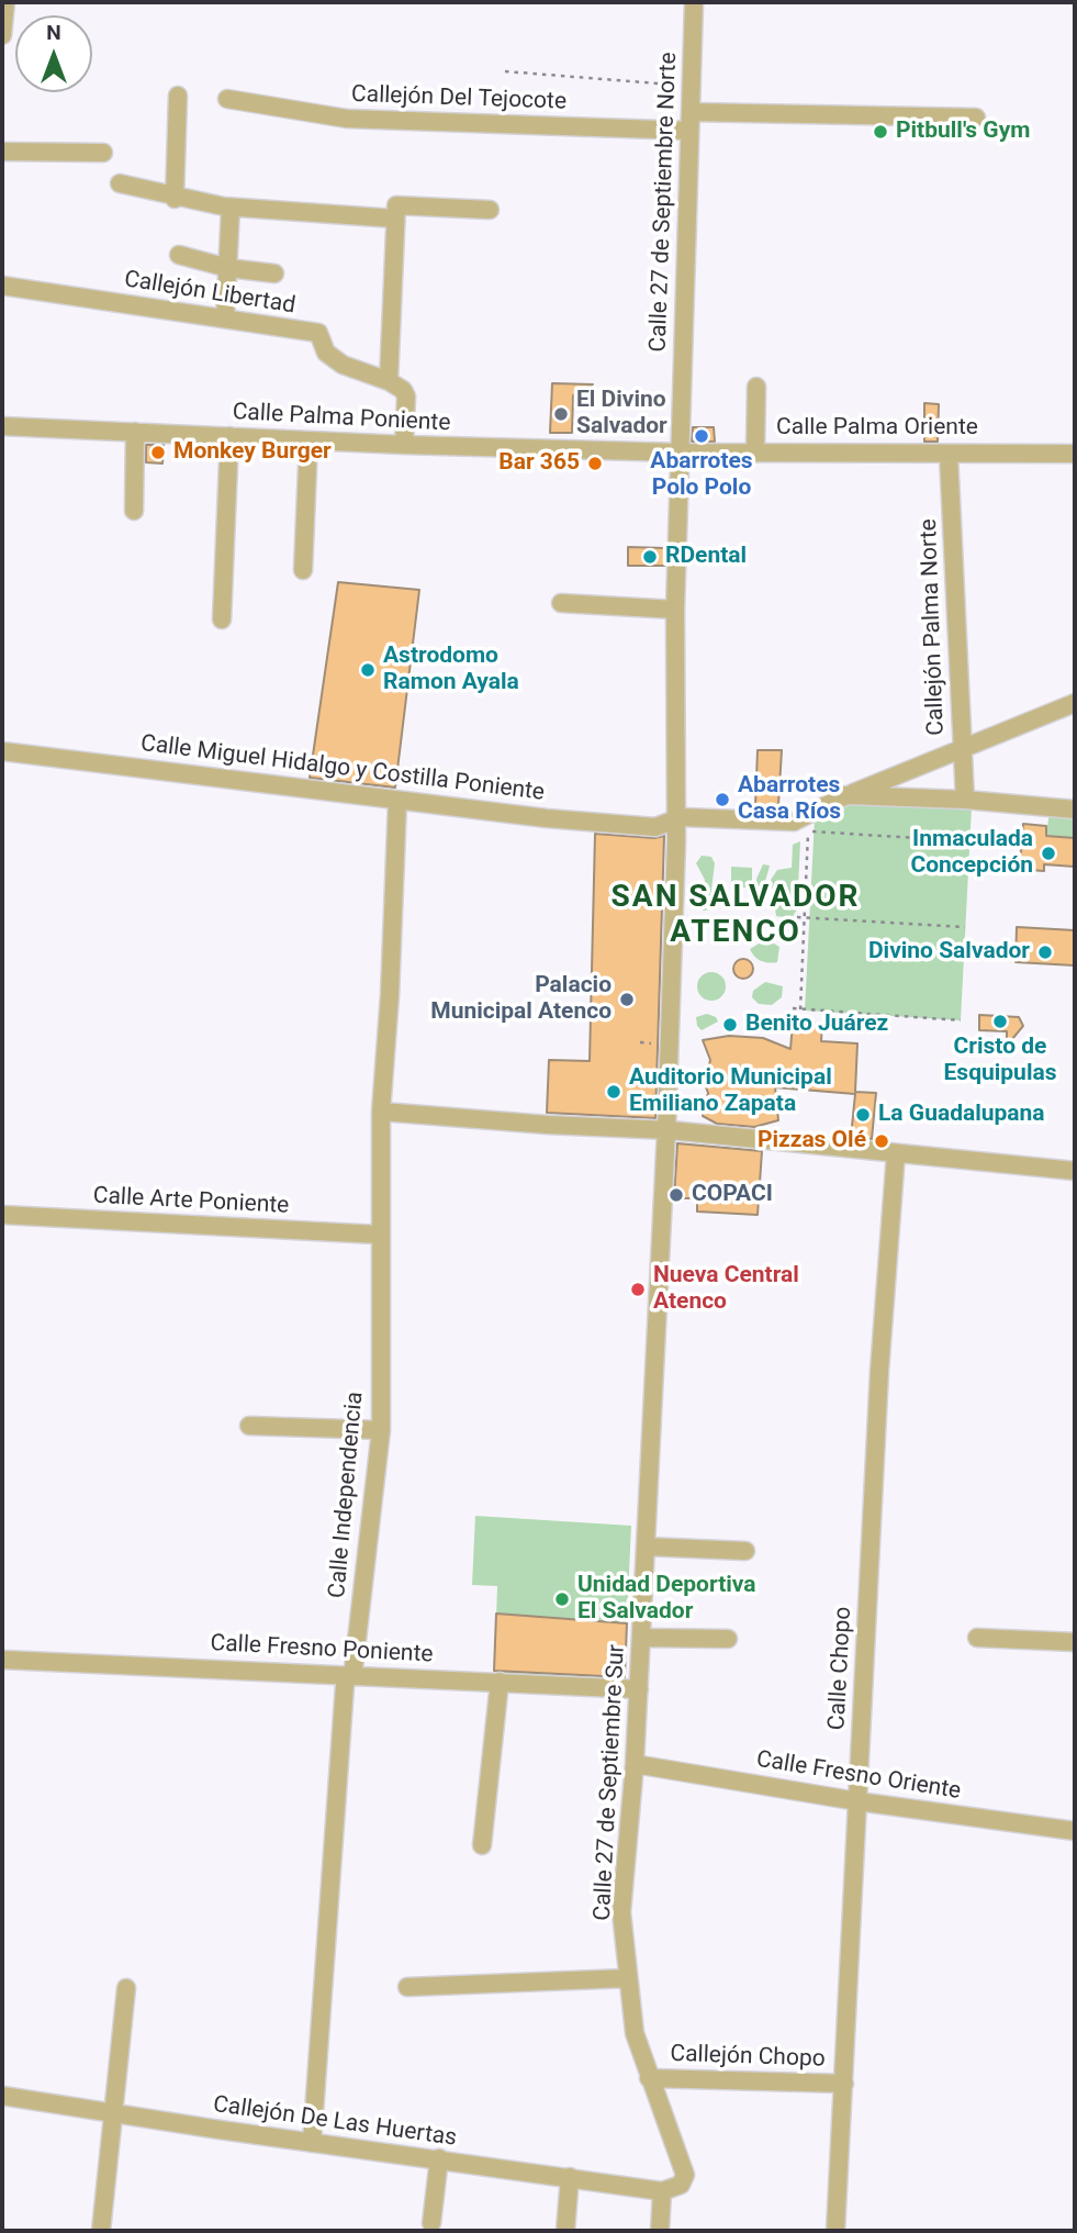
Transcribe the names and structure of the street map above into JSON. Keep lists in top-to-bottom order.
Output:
{
  "streets": {
    "street": [
      "Callejón Del Tejocote",
      "Calle 27 de Septiembre Norte",
      "Callejón Libertad",
      "Calle Palma Poniente",
      "Calle Palma Oriente",
      "Callejón Palma Norte",
      "Calle Miguel Hidalgo y Costilla Poniente",
      "Calle Arte Poniente",
      "Calle Independencia",
      "Calle Fresno Poniente",
      "Calle Chopo",
      "Calle Fresno Oriente",
      "Calle 27 de Septiembre Sur",
      "Callejón Chopo",
      "Callejón De Las Huertas"
    ]
  },
  "crossings": [
    ["Callejón Del Tejocote", "Calle 27 de Septiembre Norte"],
    ["Calle 27 de Septiembre Norte", "Calle Palma Poniente"],
    ["Calle 27 de Septiembre Norte", "Calle Palma Oriente"],
    ["Calle 27 de Septiembre Norte", "Calle Miguel Hidalgo y Costilla Poniente"],
    ["Calle 27 de Septiembre Norte", "Calle 27 de Septiembre Sur"],
    ["Calle Palma Poniente", "Calle Palma Oriente"],
    ["Calle Palma Oriente", "Callejón Palma Norte"],
    ["Callejón Palma Norte", "Calle Miguel Hidalgo y Costilla Poniente"],
    ["Calle Miguel Hidalgo y Costilla Poniente", "Calle Independencia"],
    ["Calle Arte Poniente", "Calle Independencia"],
    ["Calle Independencia", "Calle Fresno Poniente"],
    ["Calle Independencia", "Callejón De Las Huertas"],
    ["Calle Fresno Poniente", "Calle 27 de Septiembre Sur"],
    ["Calle Chopo", "Calle Fresno Oriente"],
    ["Calle Chopo", "Callejón Chopo"],
    ["Calle Fresno Oriente", "Calle 27 de Septiembre Sur"],
    ["Calle 27 de Septiembre Sur", "Callejón Chopo"],
    ["Calle 27 de Septiembre Sur", "Callejón De Las Huertas"]
  ],
  "districts": ["SAN SALVADOR ATENCO"],
  "places": [
    "Pitbull's Gym",
    "El Divino Salvador",
    "Abarrotes Polo Polo",
    "Monkey Burger",
    "Bar 365",
    "RDental",
    "Astrodomo Ramon Ayala",
    "Abarrotes Casa Ríos",
    "Inmaculada Concepción",
    "Divino Salvador",
    "Palacio Municipal Atenco",
    "Cristo de Esquipulas",
    "Benito Juárez",
    "Auditorio Municipal Emiliano Zapata",
    "La Guadalupana",
    "Pizzas Olé",
    "COPACI",
    "Nueva Central Atenco",
    "Unidad Deportiva El Salvador"
  ],
  "north": "top"
}
